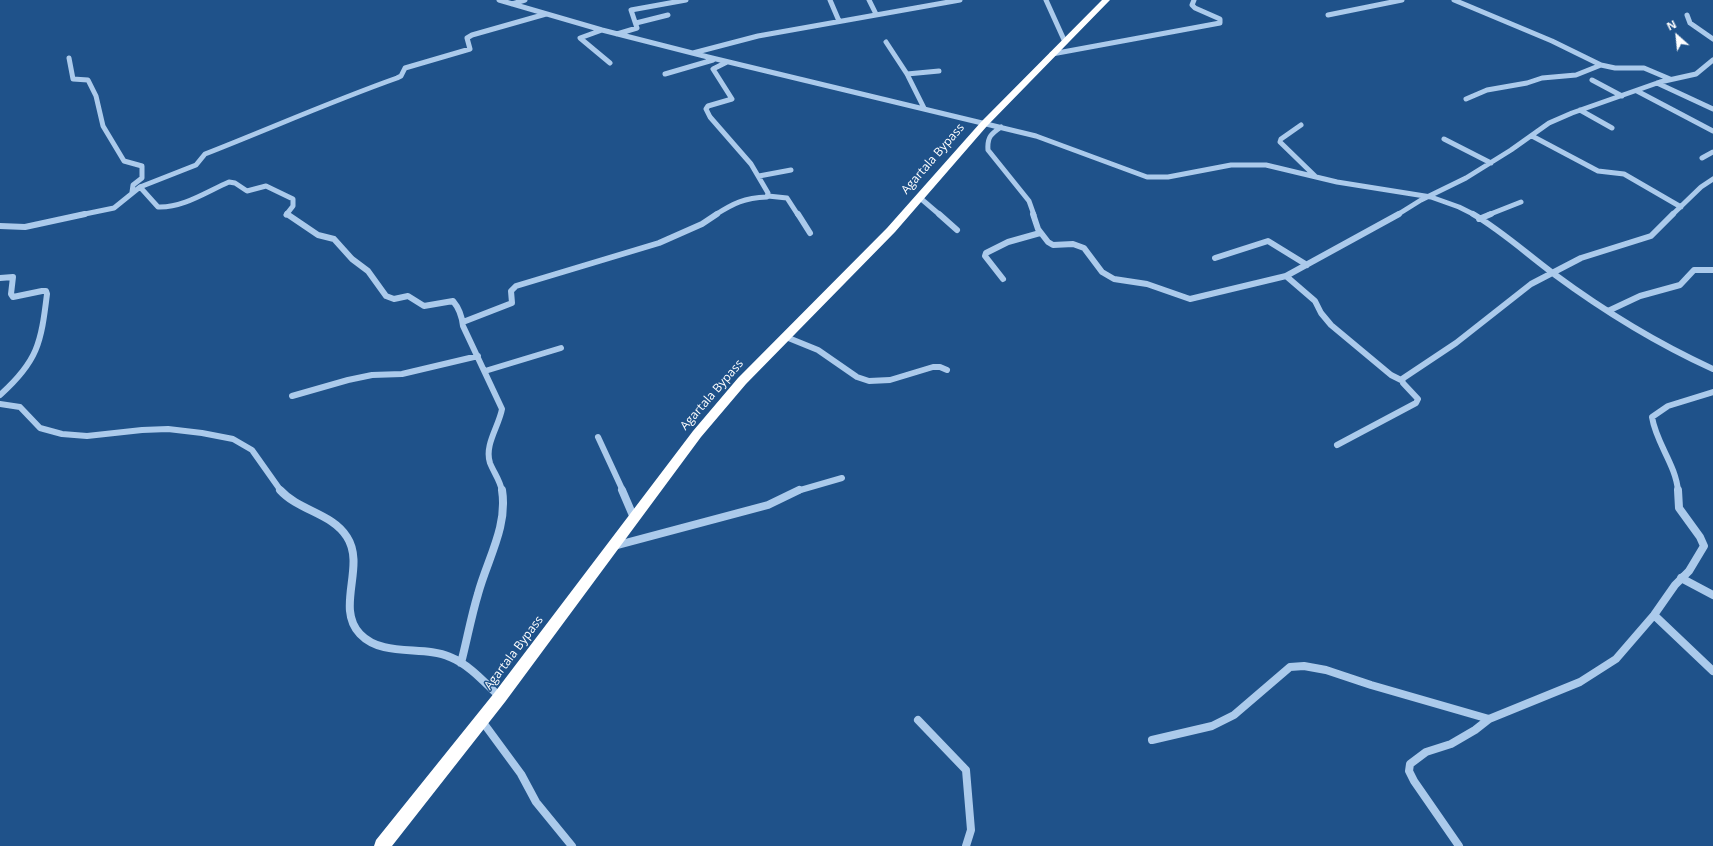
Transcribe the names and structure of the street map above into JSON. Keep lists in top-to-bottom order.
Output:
{
  "streets": {
    "highway": ["Agartala Bypass"]
  },
  "north": "top left"
}
